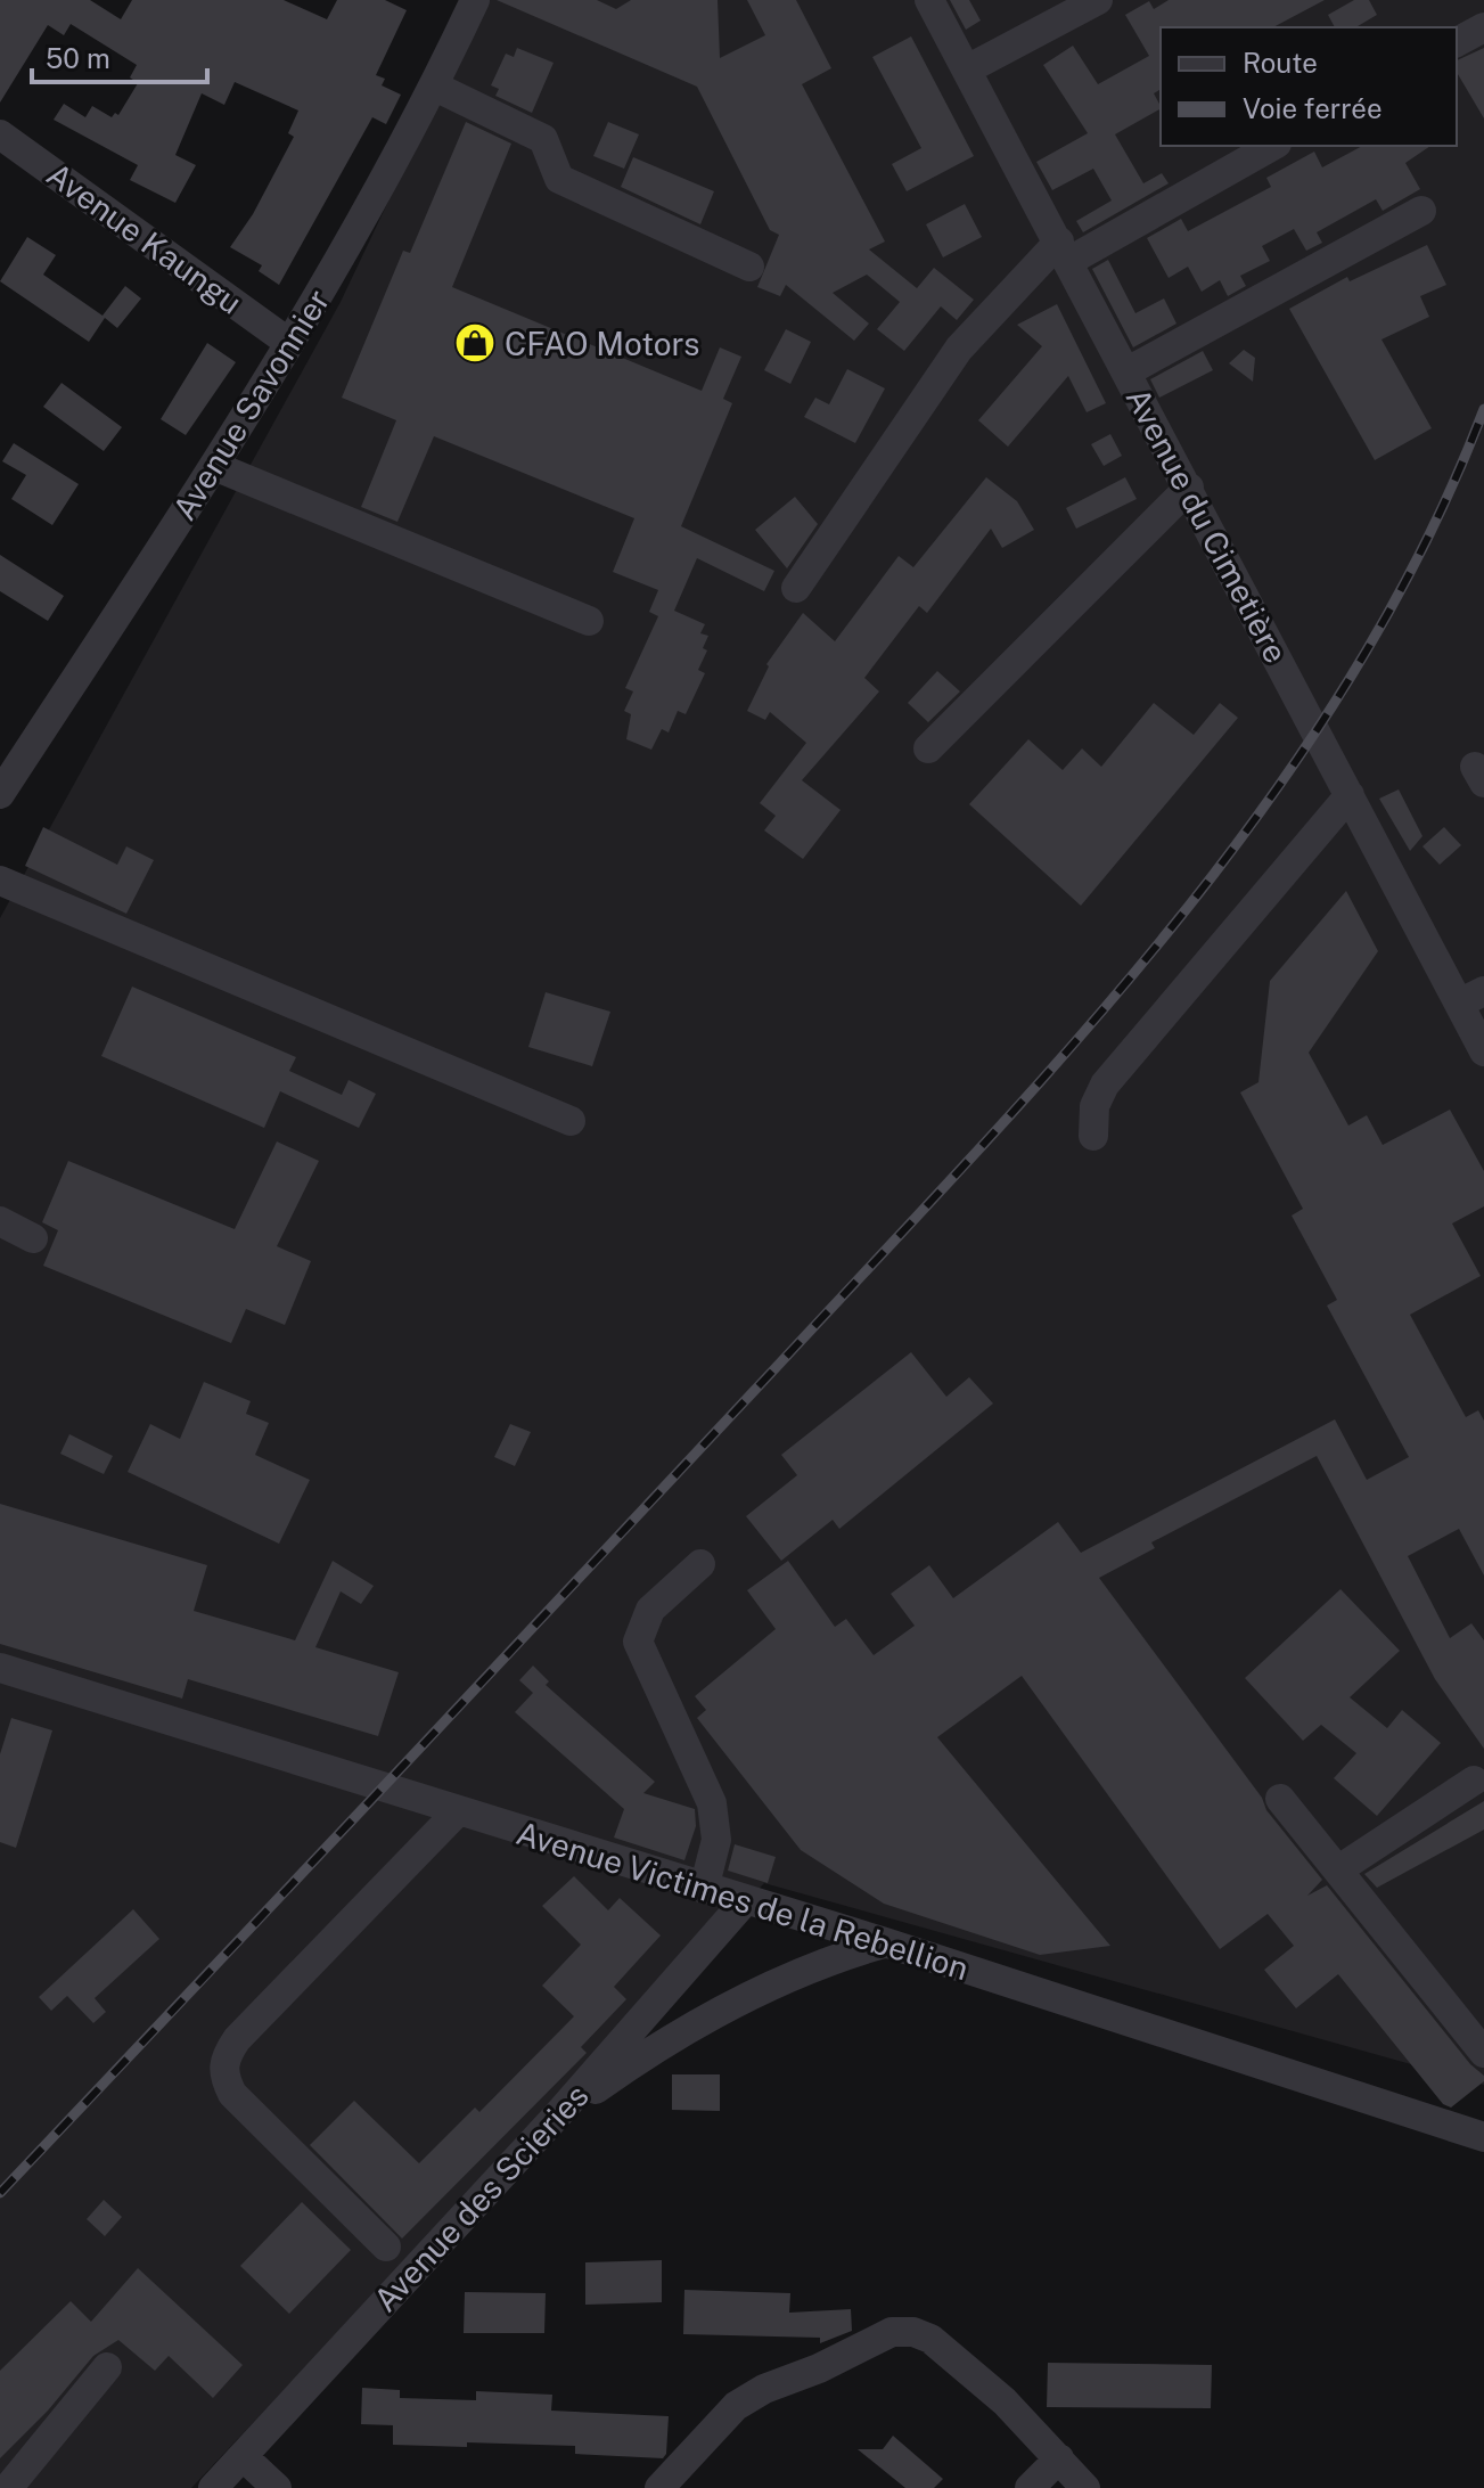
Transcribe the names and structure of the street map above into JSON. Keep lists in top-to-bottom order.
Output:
{
  "streets": {
    "street": [
      "Avenue Kaungu",
      "Avenue Savonnier",
      "Avenue du Cimetière",
      "Avenue Victimes de la Rebellion",
      "Avenue des Scieries"
    ]
  },
  "crossings": [
    ["Avenue Kaungu", "Avenue Savonnier"],
    ["Avenue Victimes de la Rebellion", "Avenue des Scieries"]
  ],
  "places": {
    "shop": ["CFAO Motors"]
  },
  "legend": ["Route", "Voie ferrée"],
  "scale_bar": "50 m"
}
